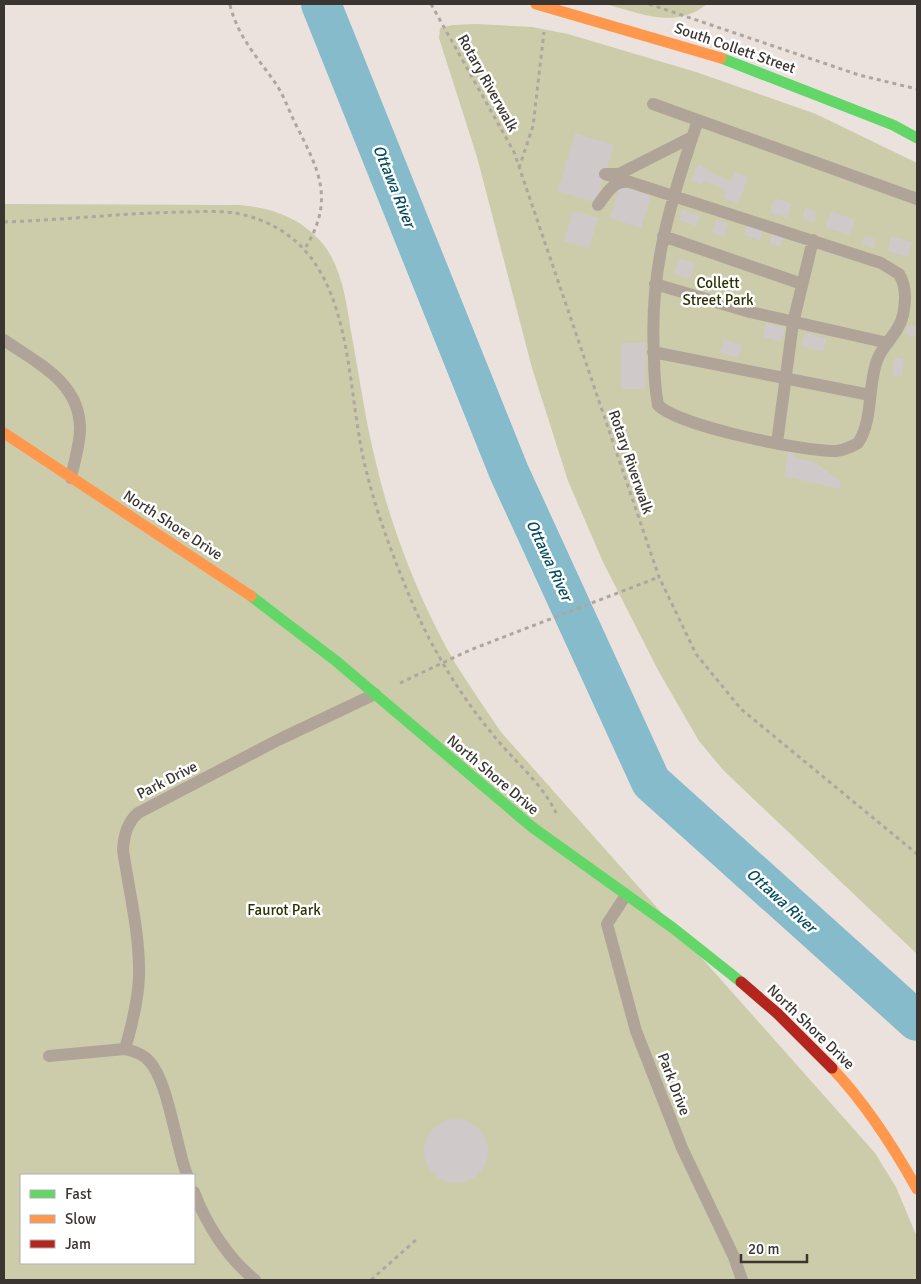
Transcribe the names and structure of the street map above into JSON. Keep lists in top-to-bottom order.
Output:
{
  "streets": {
    "street": ["South Collett Street", "North Shore Drive"],
    "lane": ["Park Drive"],
    "path": ["Rotary Riverwalk"]
  },
  "crossings": [
    ["North Shore Drive", "Park Drive"]
  ],
  "water": ["Ottawa River"],
  "parks": ["Collett Street Park", "Faurot Park"],
  "legend": ["Fast", "Slow", "Jam"],
  "scale_bar": "20 m"
}
